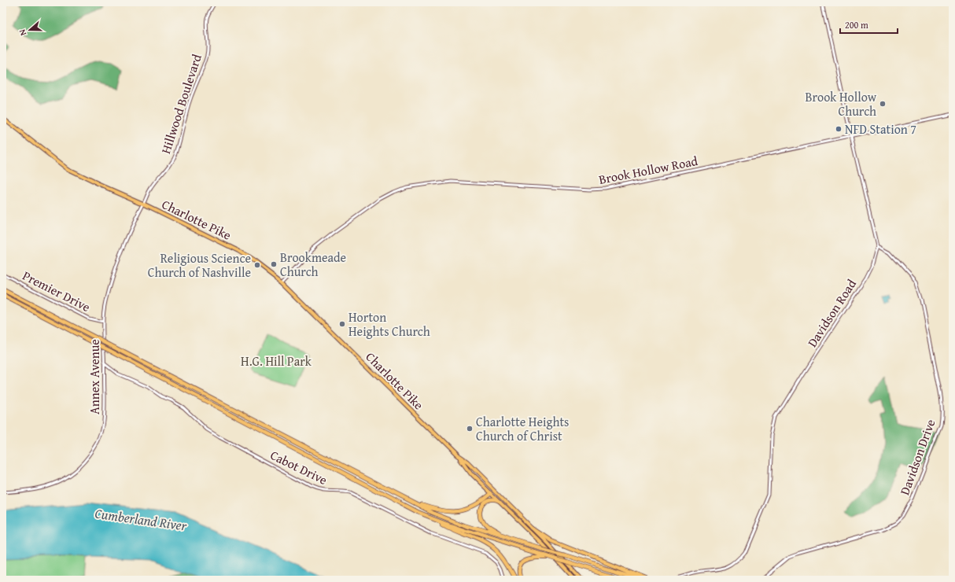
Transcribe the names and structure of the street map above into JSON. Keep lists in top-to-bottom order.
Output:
{
  "streets": {
    "main road": ["Charlotte Pike"],
    "street": [
      "Hillwood Boulevard",
      "Brook Hollow Road",
      "Premier Drive",
      "Davidson Road",
      "Annex Avenue",
      "Davidson Drive",
      "Cabot Drive"
    ]
  },
  "crossings": [
    ["Hillwood Boulevard", "Charlotte Pike"],
    ["Hillwood Boulevard", "Annex Avenue"],
    ["Brook Hollow Road", "Charlotte Pike"],
    ["Brook Hollow Road", "Davidson Road"],
    ["Charlotte Pike", "Annex Avenue"],
    ["Premier Drive", "Annex Avenue"],
    ["Davidson Road", "Davidson Drive"],
    ["Annex Avenue", "Cabot Drive"]
  ],
  "water": ["Cumberland River"],
  "parks": ["H.G. Hill Park"],
  "places": [
    "Brook Hollow Church",
    "NFD Station 7",
    "Brookmeade Church",
    "Religious Science Church of Nashville",
    "Horton Heights Church",
    "Charlotte Heights Church of Christ"
  ],
  "scale_bar": "200 m",
  "north": "left"
}
